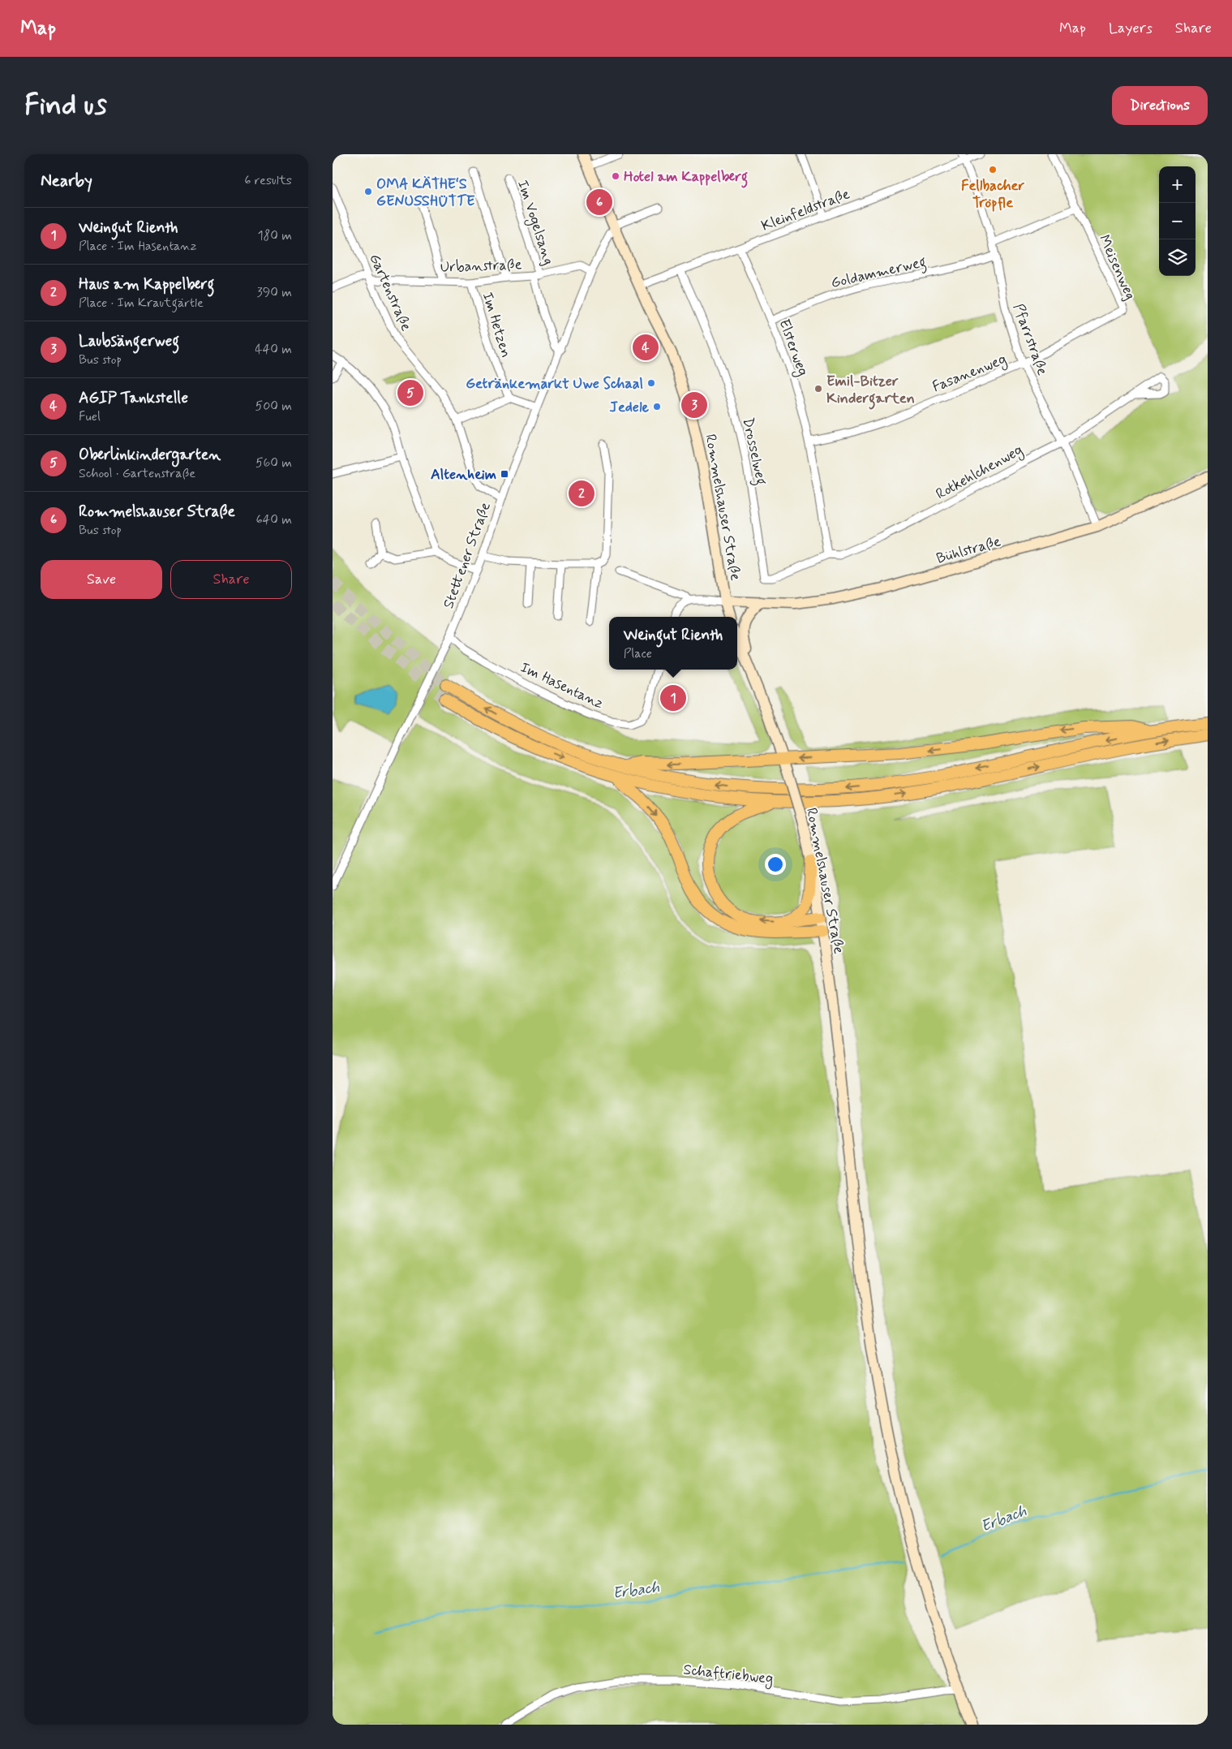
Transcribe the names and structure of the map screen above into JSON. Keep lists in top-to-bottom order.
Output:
{
  "streets": {
    "main road": ["Rommelshauser Straße", "Bühlstraße"],
    "street": [
      "Kleinfeldstraße",
      "Im Vogelsang",
      "Urbanstraße",
      "Meisenweg",
      "Goldammerweg",
      "Gartenstraße",
      "Im Hetzen",
      "Pfarrstraße",
      "Elsterweg",
      "Fasanenweg",
      "Drosselweg",
      "Rotkehlchenweg",
      "Stettener Straße",
      "Im Hasentanz",
      "Schaftriebweg"
    ]
  },
  "crossings": [
    ["Kleinfeldstraße", "Pfarrstraße"],
    ["Kleinfeldstraße", "Elsterweg"],
    ["Kleinfeldstraße", "Drosselweg"],
    ["Kleinfeldstraße", "Rommelshauser Straße"],
    ["Im Vogelsang", "Urbanstraße"],
    ["Im Vogelsang", "Stettener Straße"],
    ["Urbanstraße", "Gartenstraße"],
    ["Urbanstraße", "Im Hetzen"],
    ["Urbanstraße", "Stettener Straße"],
    ["Meisenweg", "Pfarrstraße"],
    ["Meisenweg", "Fasanenweg"],
    ["Goldammerweg", "Pfarrstraße"],
    ["Goldammerweg", "Elsterweg"],
    ["Gartenstraße", "Stettener Straße"],
    ["Pfarrstraße", "Fasanenweg"],
    ["Pfarrstraße", "Rotkehlchenweg"],
    ["Pfarrstraße", "Bühlstraße"],
    ["Elsterweg", "Fasanenweg"],
    ["Elsterweg", "Drosselweg"],
    ["Elsterweg", "Rotkehlchenweg"],
    ["Drosselweg", "Rotkehlchenweg"],
    ["Rommelshauser Straße", "Bühlstraße"],
    ["Rommelshauser Straße", "Stettener Straße"],
    ["Rommelshauser Straße", "Schaftriebweg"],
    ["Stettener Straße", "Im Hasentanz"]
  ],
  "water": ["Erbach"],
  "places": {
    "other": [
      "Fellbacher Tröpfle",
      "Hotel am Kappelberg",
      "OMA KÄTHE‘S GENUSSHÜTTE",
      "Getränkemarkt Uwe Schaal",
      "Emil-Bitzer Kindergarten",
      "Jedele"
    ],
    "transit": ["Altenheim"]
  },
  "page": {
    "header": "Map",
    "nav": ["Map", "Layers", "Share"],
    "buttons": [
      "Directions",
      ["Save", "Share"]
    ],
    "title": "Find us",
    "heading": ["Nearby", "6 results"],
    "map_buttons": ["+", "−"],
    "pins": [
      "6",
      "4",
      "5",
      "3",
      "2",
      "1"
    ],
    "list": [
      {
        "mark": "1",
        "name": "Weingut Rienth",
        "note": "Place · Im Hasentanz",
        "value": "180 m"
      },
      {
        "mark": "2",
        "name": "Haus am Kappelberg",
        "note": "Place · Im Krautgärtle",
        "value": "390 m"
      },
      {
        "mark": "3",
        "name": "Laubsängerweg",
        "note": "Bus stop",
        "value": "440 m"
      },
      {
        "mark": "4",
        "name": "AGIP Tankstelle",
        "note": "Fuel",
        "value": "500 m"
      },
      {
        "mark": "5",
        "name": "Oberlinkindergarten",
        "note": "School · Gartenstraße",
        "value": "560 m"
      },
      {
        "mark": "6",
        "name": "Rommelshauser Straße",
        "note": "Bus stop",
        "value": "640 m"
      }
    ],
    "popup": ["Weingut Rienth", "Place"]
  }
}
